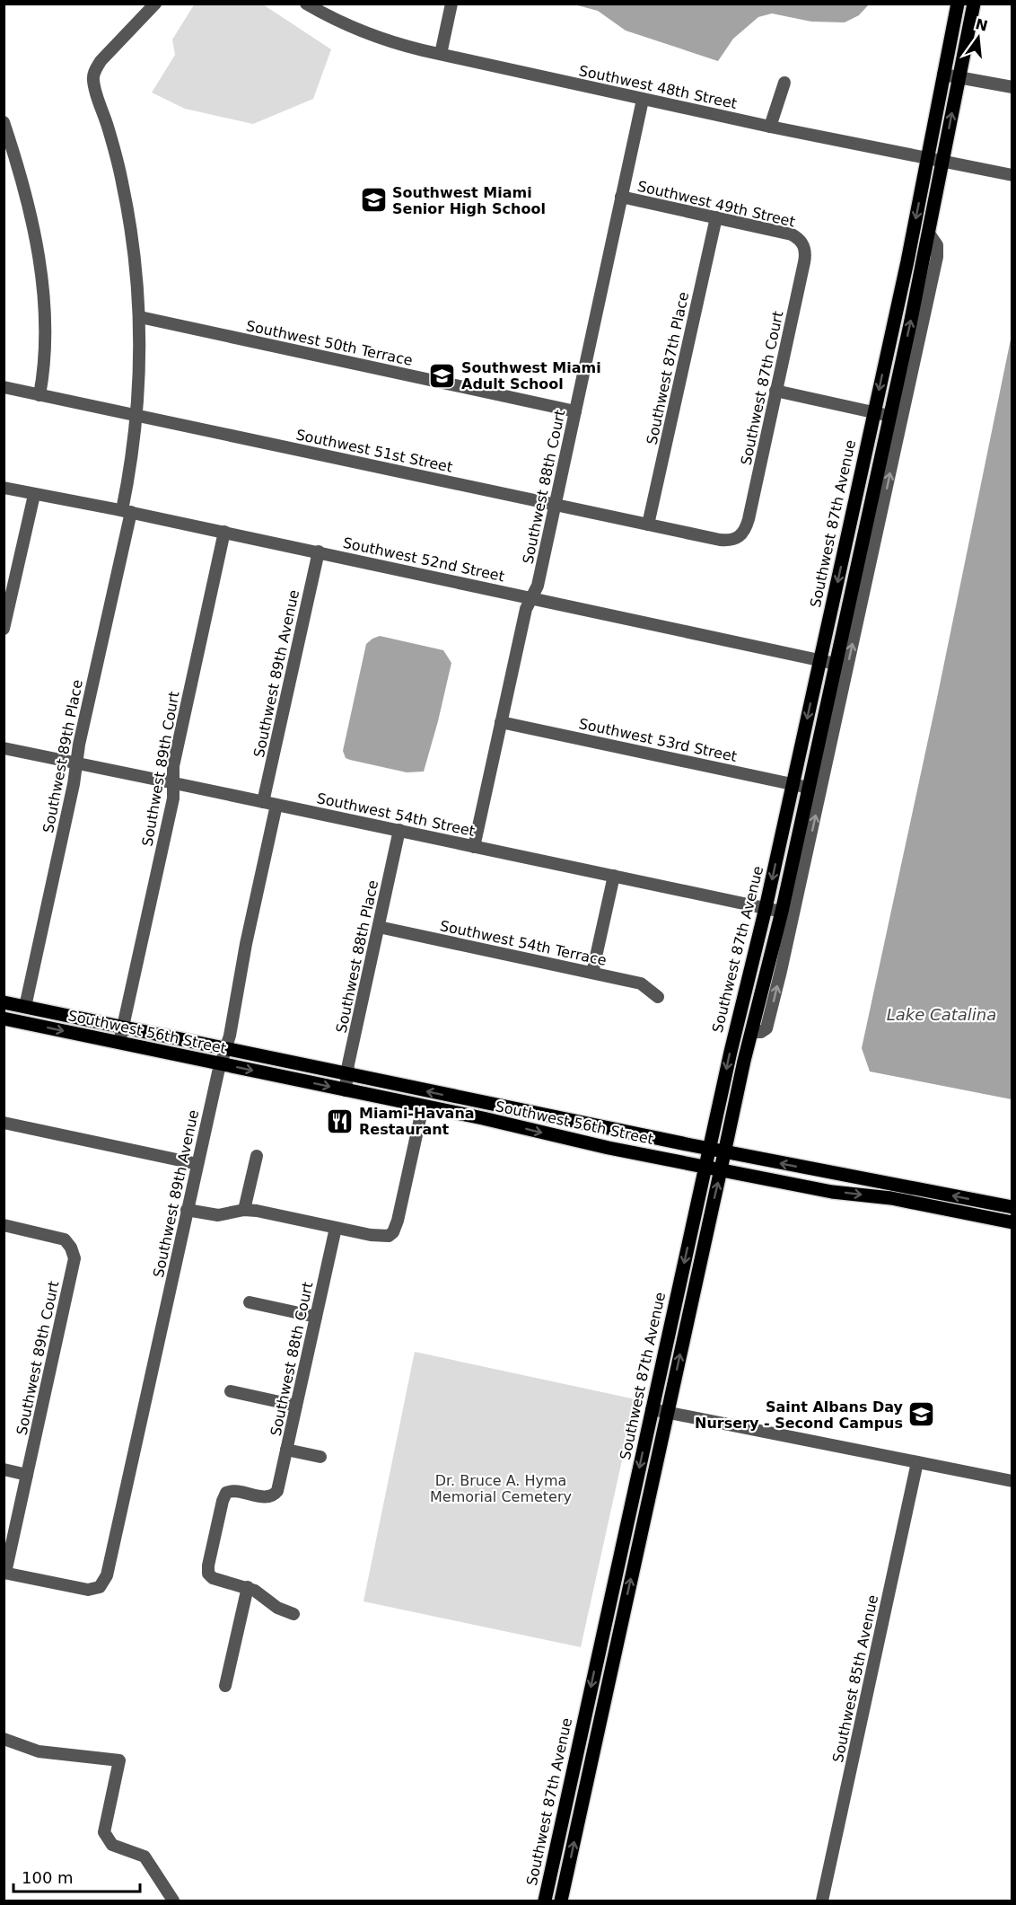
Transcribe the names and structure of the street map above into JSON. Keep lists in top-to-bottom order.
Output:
{
  "streets": {
    "main road": ["Southwest 87th Avenue", "Southwest 56th Street"],
    "street": [
      "Southwest 48th Street",
      "Southwest 49th Street",
      "Southwest 50th Terrace",
      "Southwest 87th Place",
      "Southwest 87th Court",
      "Southwest 51st Street",
      "Southwest 88th Court",
      "Southwest 52nd Street",
      "Southwest 89th Avenue",
      "Southwest 53rd Street",
      "Southwest 89th Place",
      "Southwest 89th Court",
      "Southwest 54th Street",
      "Southwest 54th Terrace",
      "Southwest 88th Place",
      "Southwest 85th Avenue"
    ]
  },
  "crossings": [
    ["Southwest 48th Street", "Southwest 88th Court"],
    ["Southwest 48th Street", "Southwest 87th Avenue"],
    ["Southwest 49th Street", "Southwest 87th Place"],
    ["Southwest 49th Street", "Southwest 87th Court"],
    ["Southwest 49th Street", "Southwest 88th Court"],
    ["Southwest 50th Terrace", "Southwest 88th Court"],
    ["Southwest 50th Terrace", "Southwest 89th Place"],
    ["Southwest 87th Place", "Southwest 51st Street"],
    ["Southwest 87th Court", "Southwest 51st Street"],
    ["Southwest 51st Street", "Southwest 88th Court"],
    ["Southwest 51st Street", "Southwest 89th Place"],
    ["Southwest 88th Court", "Southwest 52nd Street"],
    ["Southwest 88th Court", "Southwest 53rd Street"],
    ["Southwest 88th Court", "Southwest 54th Street"],
    ["Southwest 87th Avenue", "Southwest 52nd Street"],
    ["Southwest 87th Avenue", "Southwest 53rd Street"],
    ["Southwest 87th Avenue", "Southwest 54th Street"],
    ["Southwest 87th Avenue", "Southwest 56th Street"],
    ["Southwest 52nd Street", "Southwest 89th Avenue"],
    ["Southwest 52nd Street", "Southwest 89th Place"],
    ["Southwest 52nd Street", "Southwest 89th Court"],
    ["Southwest 89th Avenue", "Southwest 89th Court"],
    ["Southwest 89th Avenue", "Southwest 54th Street"],
    ["Southwest 89th Avenue", "Southwest 56th Street"],
    ["Southwest 89th Place", "Southwest 54th Street"],
    ["Southwest 89th Place", "Southwest 56th Street"],
    ["Southwest 89th Court", "Southwest 54th Street"],
    ["Southwest 89th Court", "Southwest 56th Street"],
    ["Southwest 54th Street", "Southwest 88th Place"],
    ["Southwest 54th Terrace", "Southwest 88th Place"],
    ["Southwest 88th Place", "Southwest 56th Street"]
  ],
  "water": ["Lake Catalina"],
  "parks": ["Dr. Bruce A. Hyma Memorial Cemetery"],
  "places": {
    "school or university": ["Southwest Miami Senior High School", "Southwest Miami Adult School", "Saint Albans Day Nursery - Second Campus"],
    "restaurant": ["Miami-Havana Restaurant"]
  },
  "scale_bar": "100 m",
  "north": "top"
}
